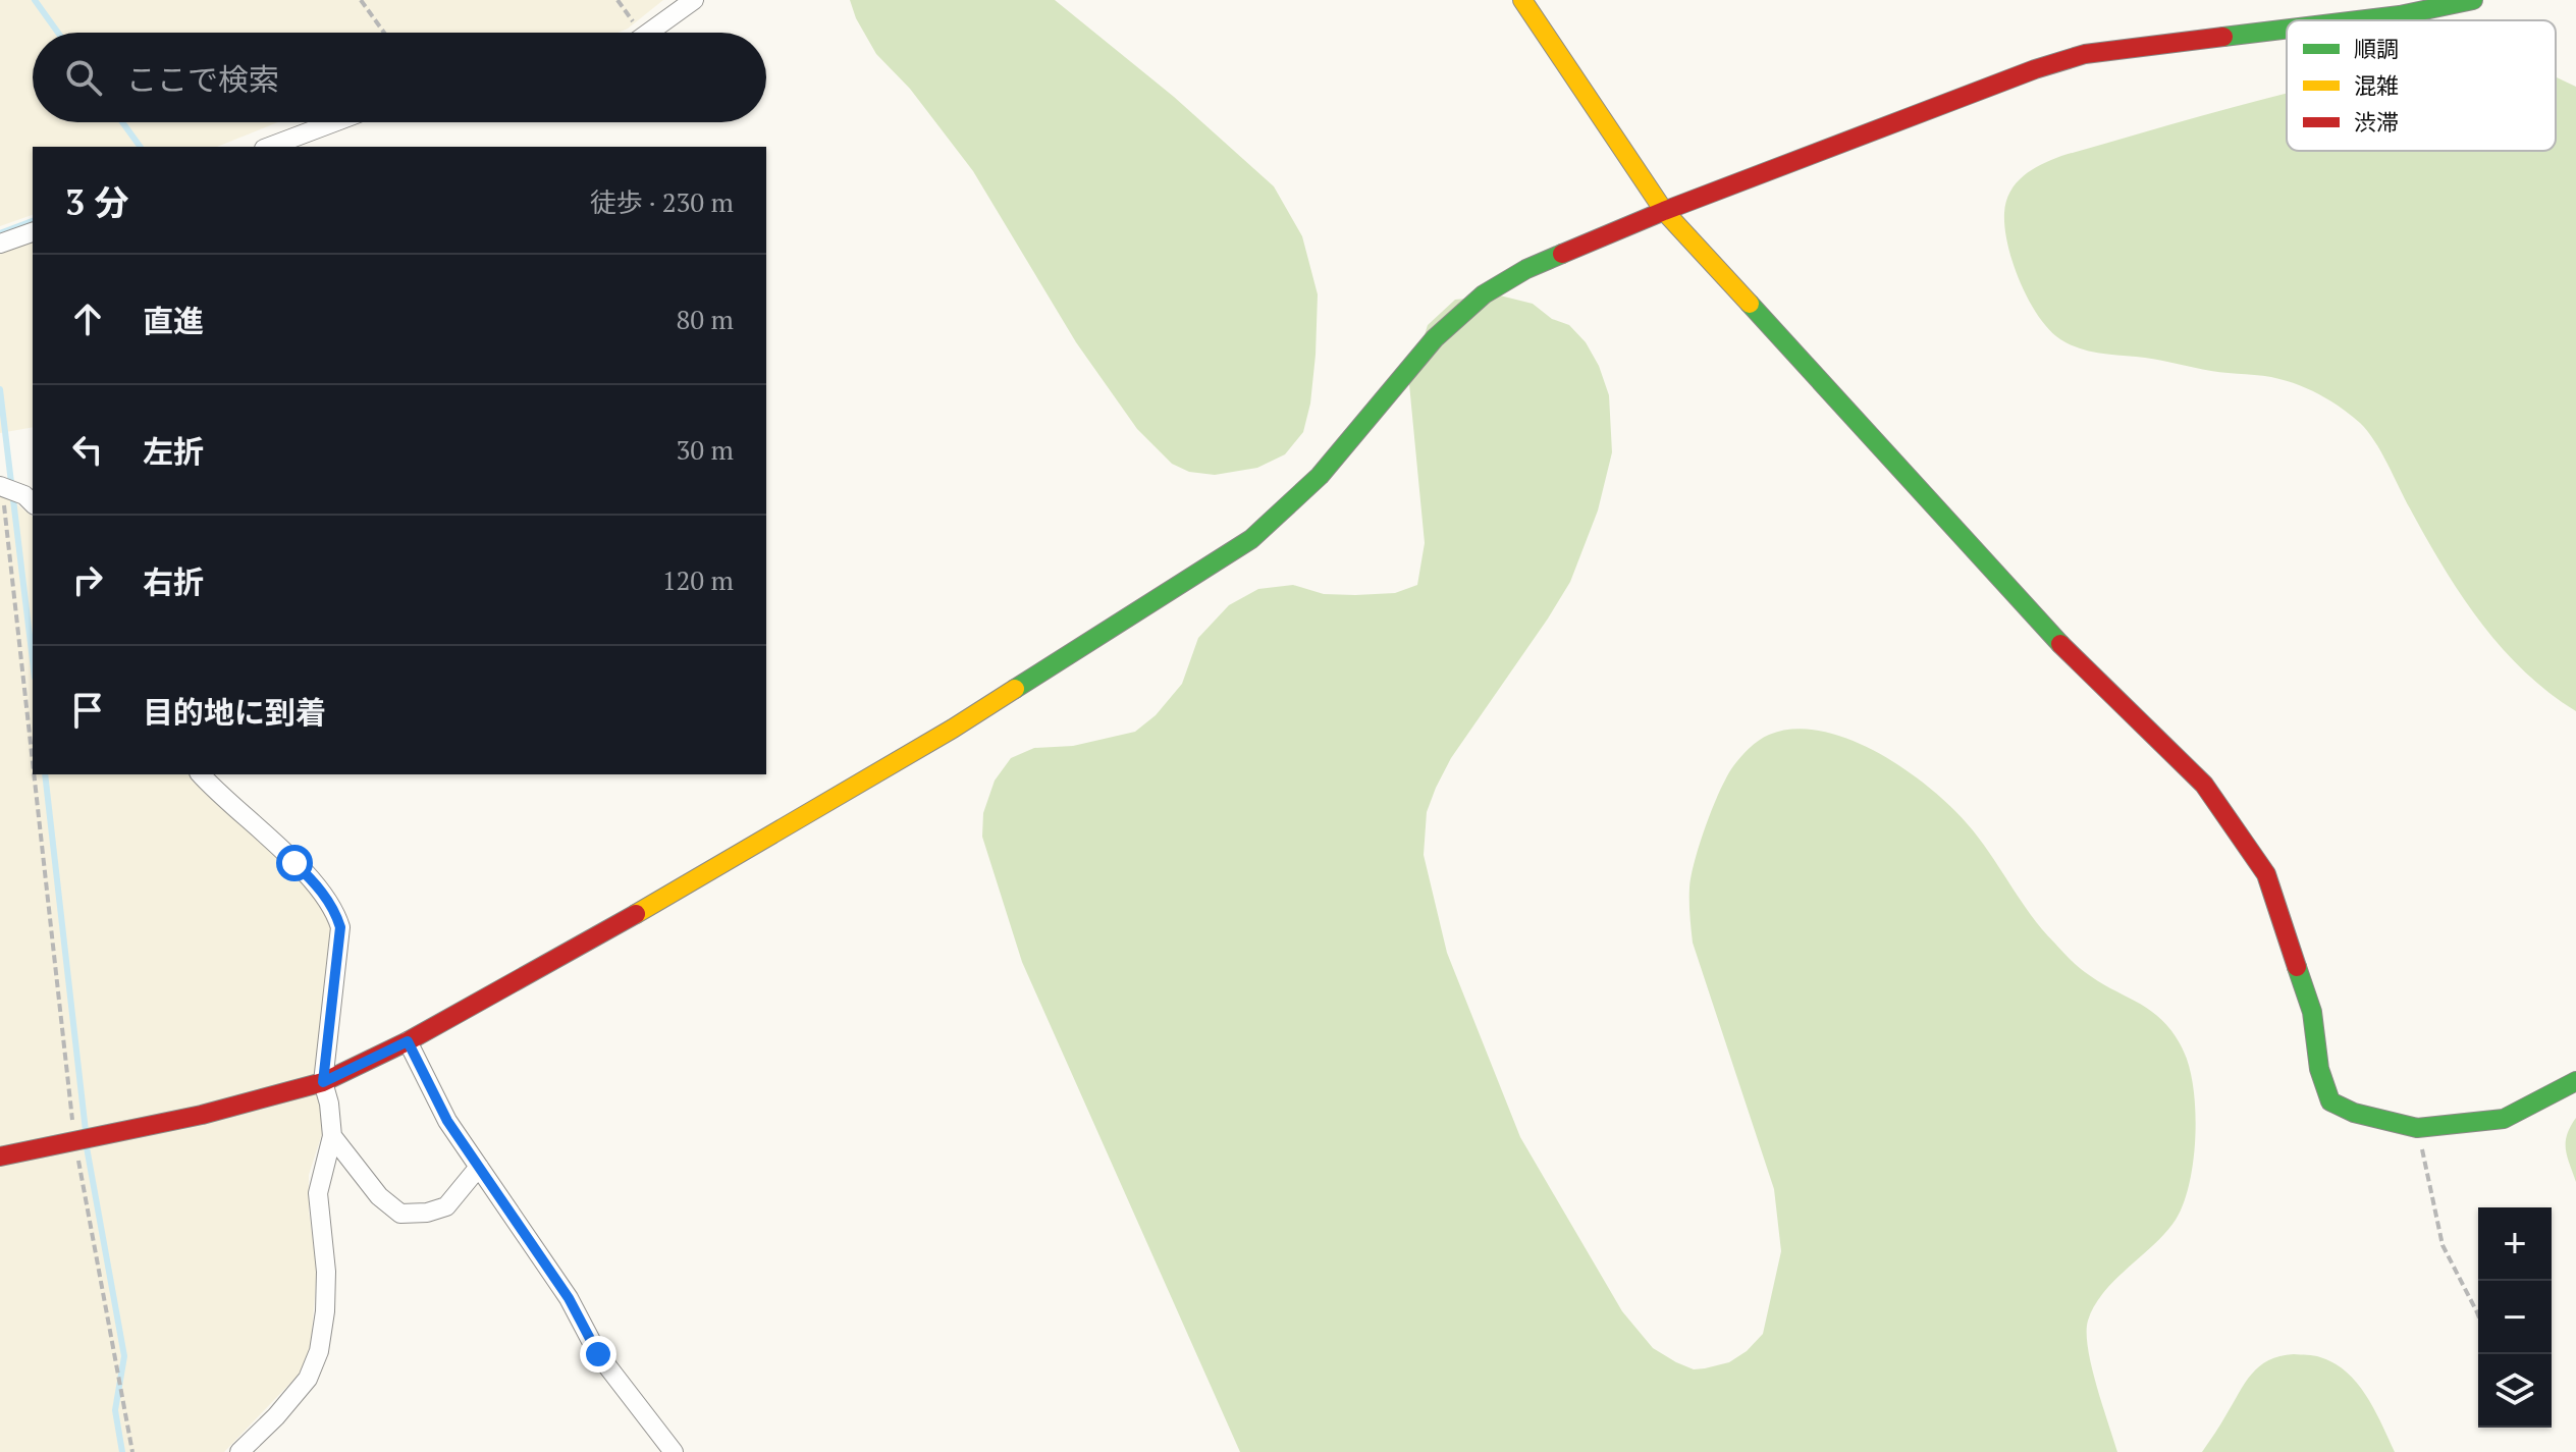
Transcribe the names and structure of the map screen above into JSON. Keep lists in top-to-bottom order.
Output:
{
  "legend": ["順調", "混雑", "渋滞"],
  "page": {
    "search": "ここで検索",
    "heading": ["3 分", "徒歩 · 230 m"],
    "list": [
      ["直進", "80 m"],
      ["左折", "30 m"],
      ["右折", "120 m"],
      "目的地に到着"
    ],
    "map_buttons": ["+", "−"]
  }
}
